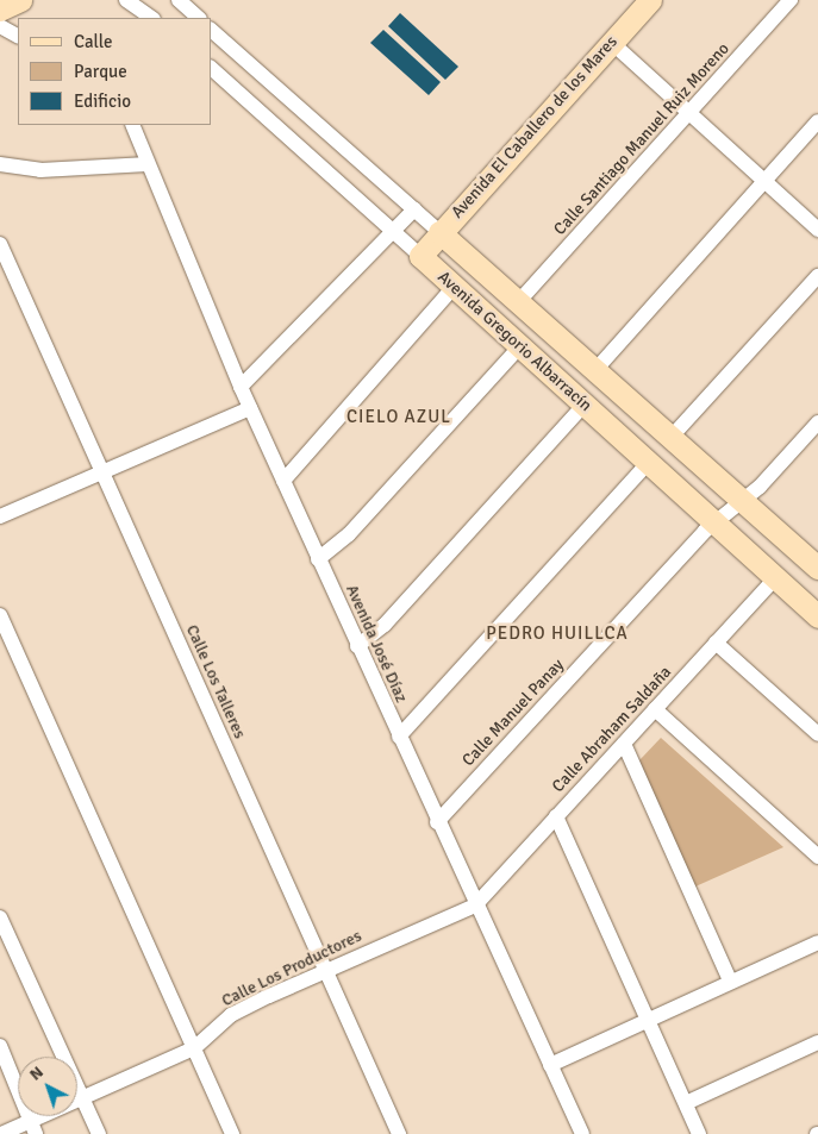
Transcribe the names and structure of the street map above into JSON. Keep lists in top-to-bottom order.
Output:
{
  "streets": {
    "street": [
      "Avenida El Caballero de los Mares",
      "Calle Santiago Manuel Ruiz Moreno",
      "Avenida Gregorio Albarracín",
      "Avenida José Díaz",
      "Calle Los Talleres",
      "Calle Manuel Panay",
      "Calle Abraham Saldaña",
      "Calle Los Productores"
    ]
  },
  "crossings": [
    ["Avenida El Caballero de los Mares", "Avenida Gregorio Albarracín"],
    ["Calle Santiago Manuel Ruiz Moreno", "Avenida Gregorio Albarracín"],
    ["Avenida Gregorio Albarracín", "Calle Manuel Panay"],
    ["Avenida Gregorio Albarracín", "Calle Abraham Saldaña"],
    ["Avenida José Díaz", "Calle Manuel Panay"],
    ["Avenida José Díaz", "Calle Abraham Saldaña"],
    ["Avenida José Díaz", "Calle Los Productores"],
    ["Calle Los Talleres", "Calle Los Productores"],
    ["Calle Abraham Saldaña", "Calle Los Productores"]
  ],
  "districts": ["CIELO AZUL", "PEDRO HUILLCA"],
  "legend": ["Calle", "Parque", "Edificio"],
  "north": "top left"
}
